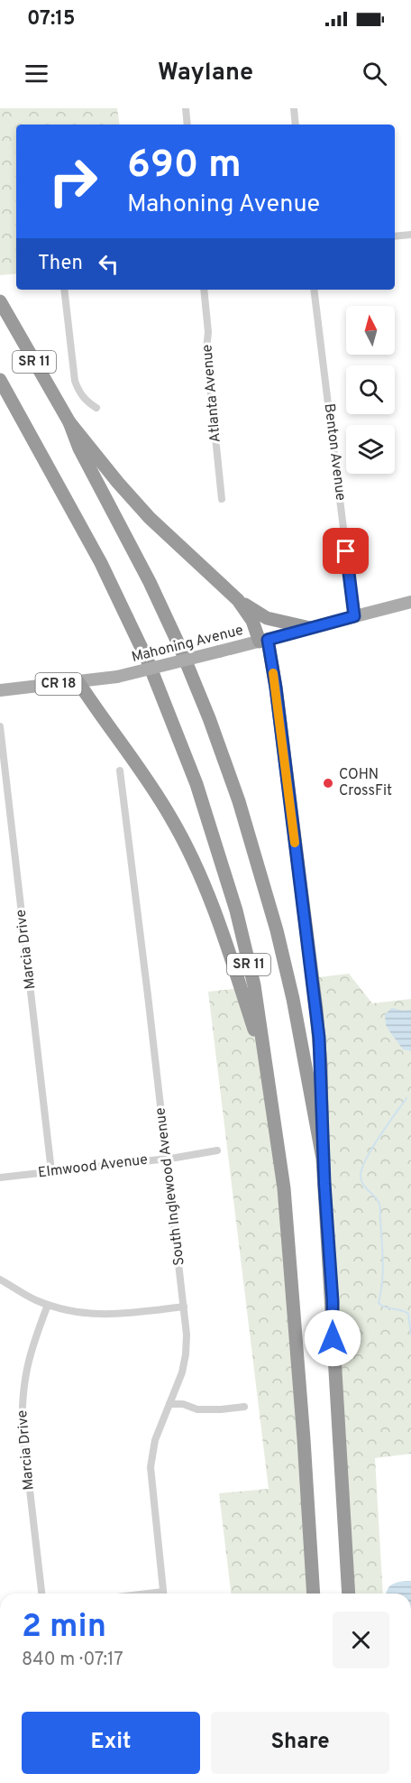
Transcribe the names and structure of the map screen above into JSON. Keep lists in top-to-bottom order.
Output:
{
  "streets": {
    "highway": ["SR 11"],
    "main road": ["Mahoning Avenue", "CR 18"],
    "street": [
      "Atlanta Avenue",
      "Benton Avenue",
      "Marcia Drive",
      "Elmwood Avenue",
      "South Inglewood Avenue"
    ]
  },
  "crossings": [
    ["Benton Avenue", "Mahoning Avenue"],
    ["Marcia Drive", "Elmwood Avenue"],
    ["Elmwood Avenue", "South Inglewood Avenue"]
  ],
  "places": ["COHN CrossFit"],
  "north": "top",
  "page": {
    "status": "07:15",
    "header": "Waylane",
    "turn": ["690 m", "Mahoning Avenue"],
    "then": "Then",
    "heading": ["2 min", "840 m · 07:17"],
    "buttons": ["Exit", "Share"]
  }
}
